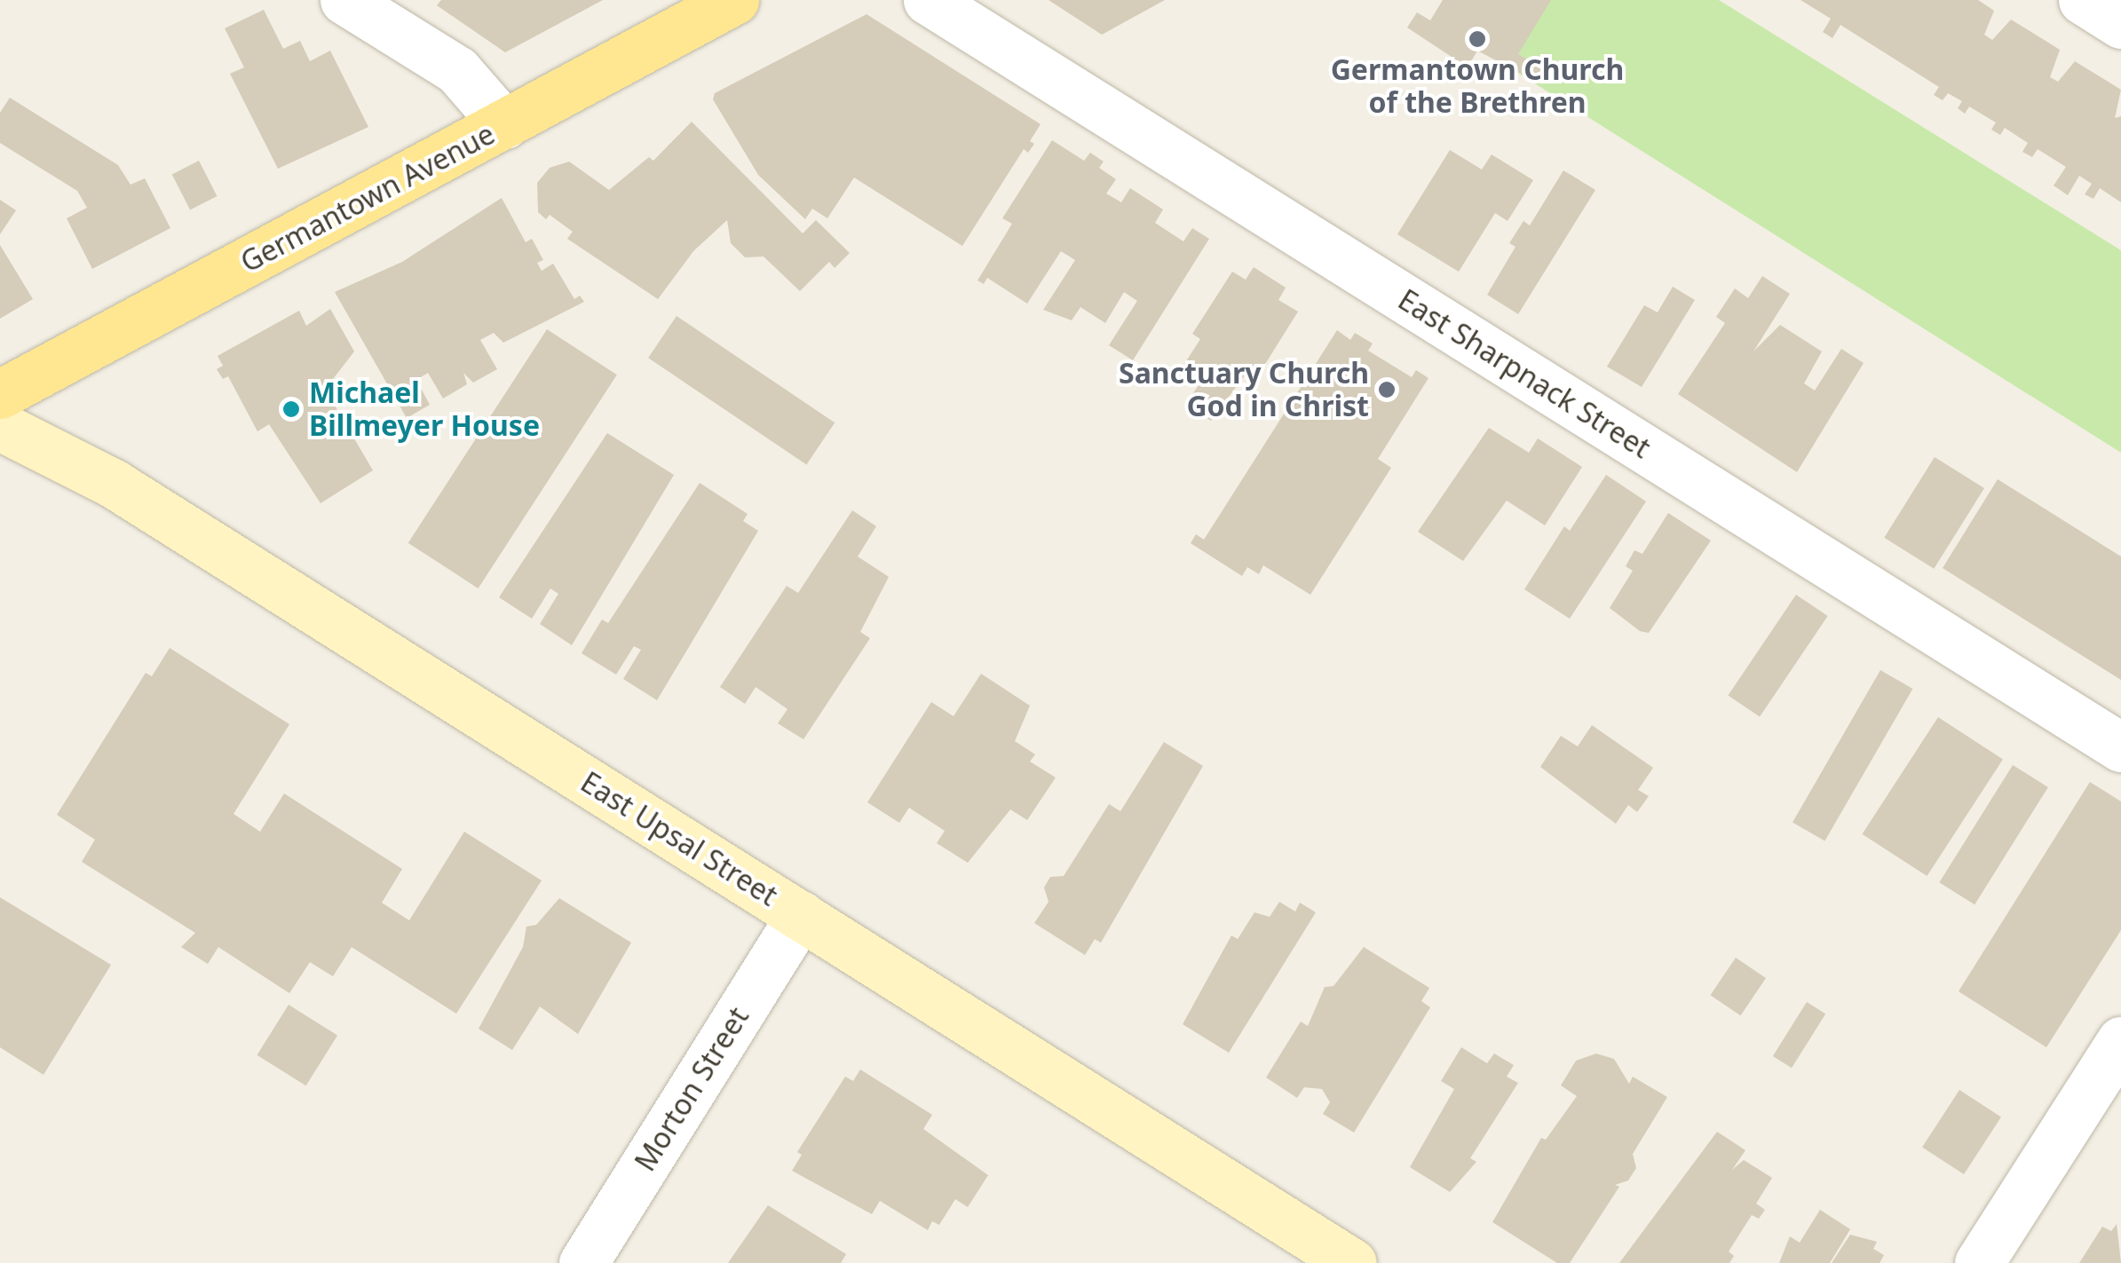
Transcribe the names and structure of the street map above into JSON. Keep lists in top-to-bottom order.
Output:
{
  "streets": {
    "main road": ["Germantown Avenue"],
    "street": ["East Sharpnack Street", "East Upsal Street", "Morton Street"]
  },
  "crossings": [
    ["East Upsal Street", "Morton Street"]
  ],
  "places": ["Germantown Church of the Brethren", "Sanctuary Church God in Christ", "Michael Billmeyer House"]
}
